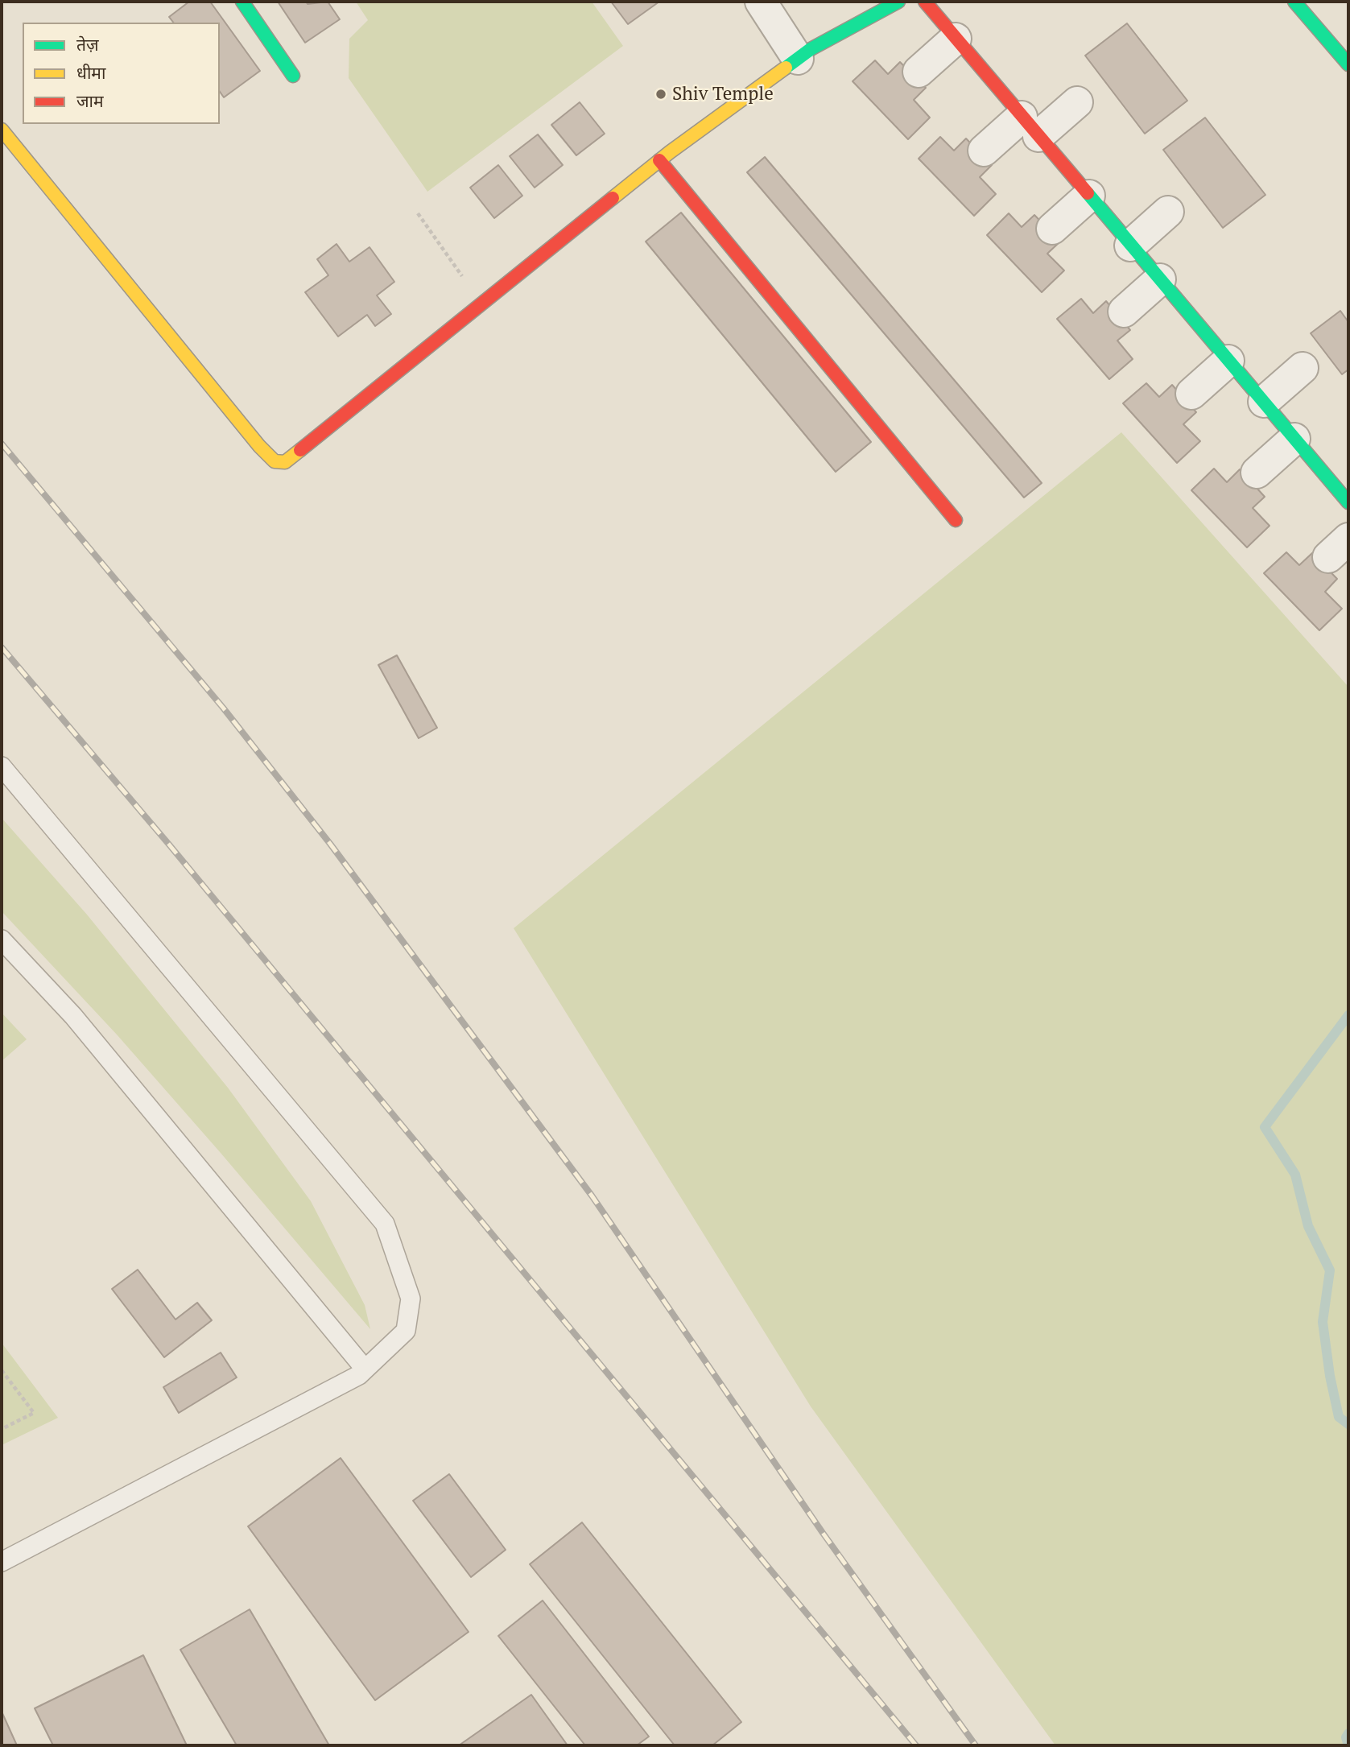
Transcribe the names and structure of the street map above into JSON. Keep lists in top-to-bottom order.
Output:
{
  "places": ["Shiv Temple"],
  "legend": ["तेज़", "धीमा", "जाम"]
}
